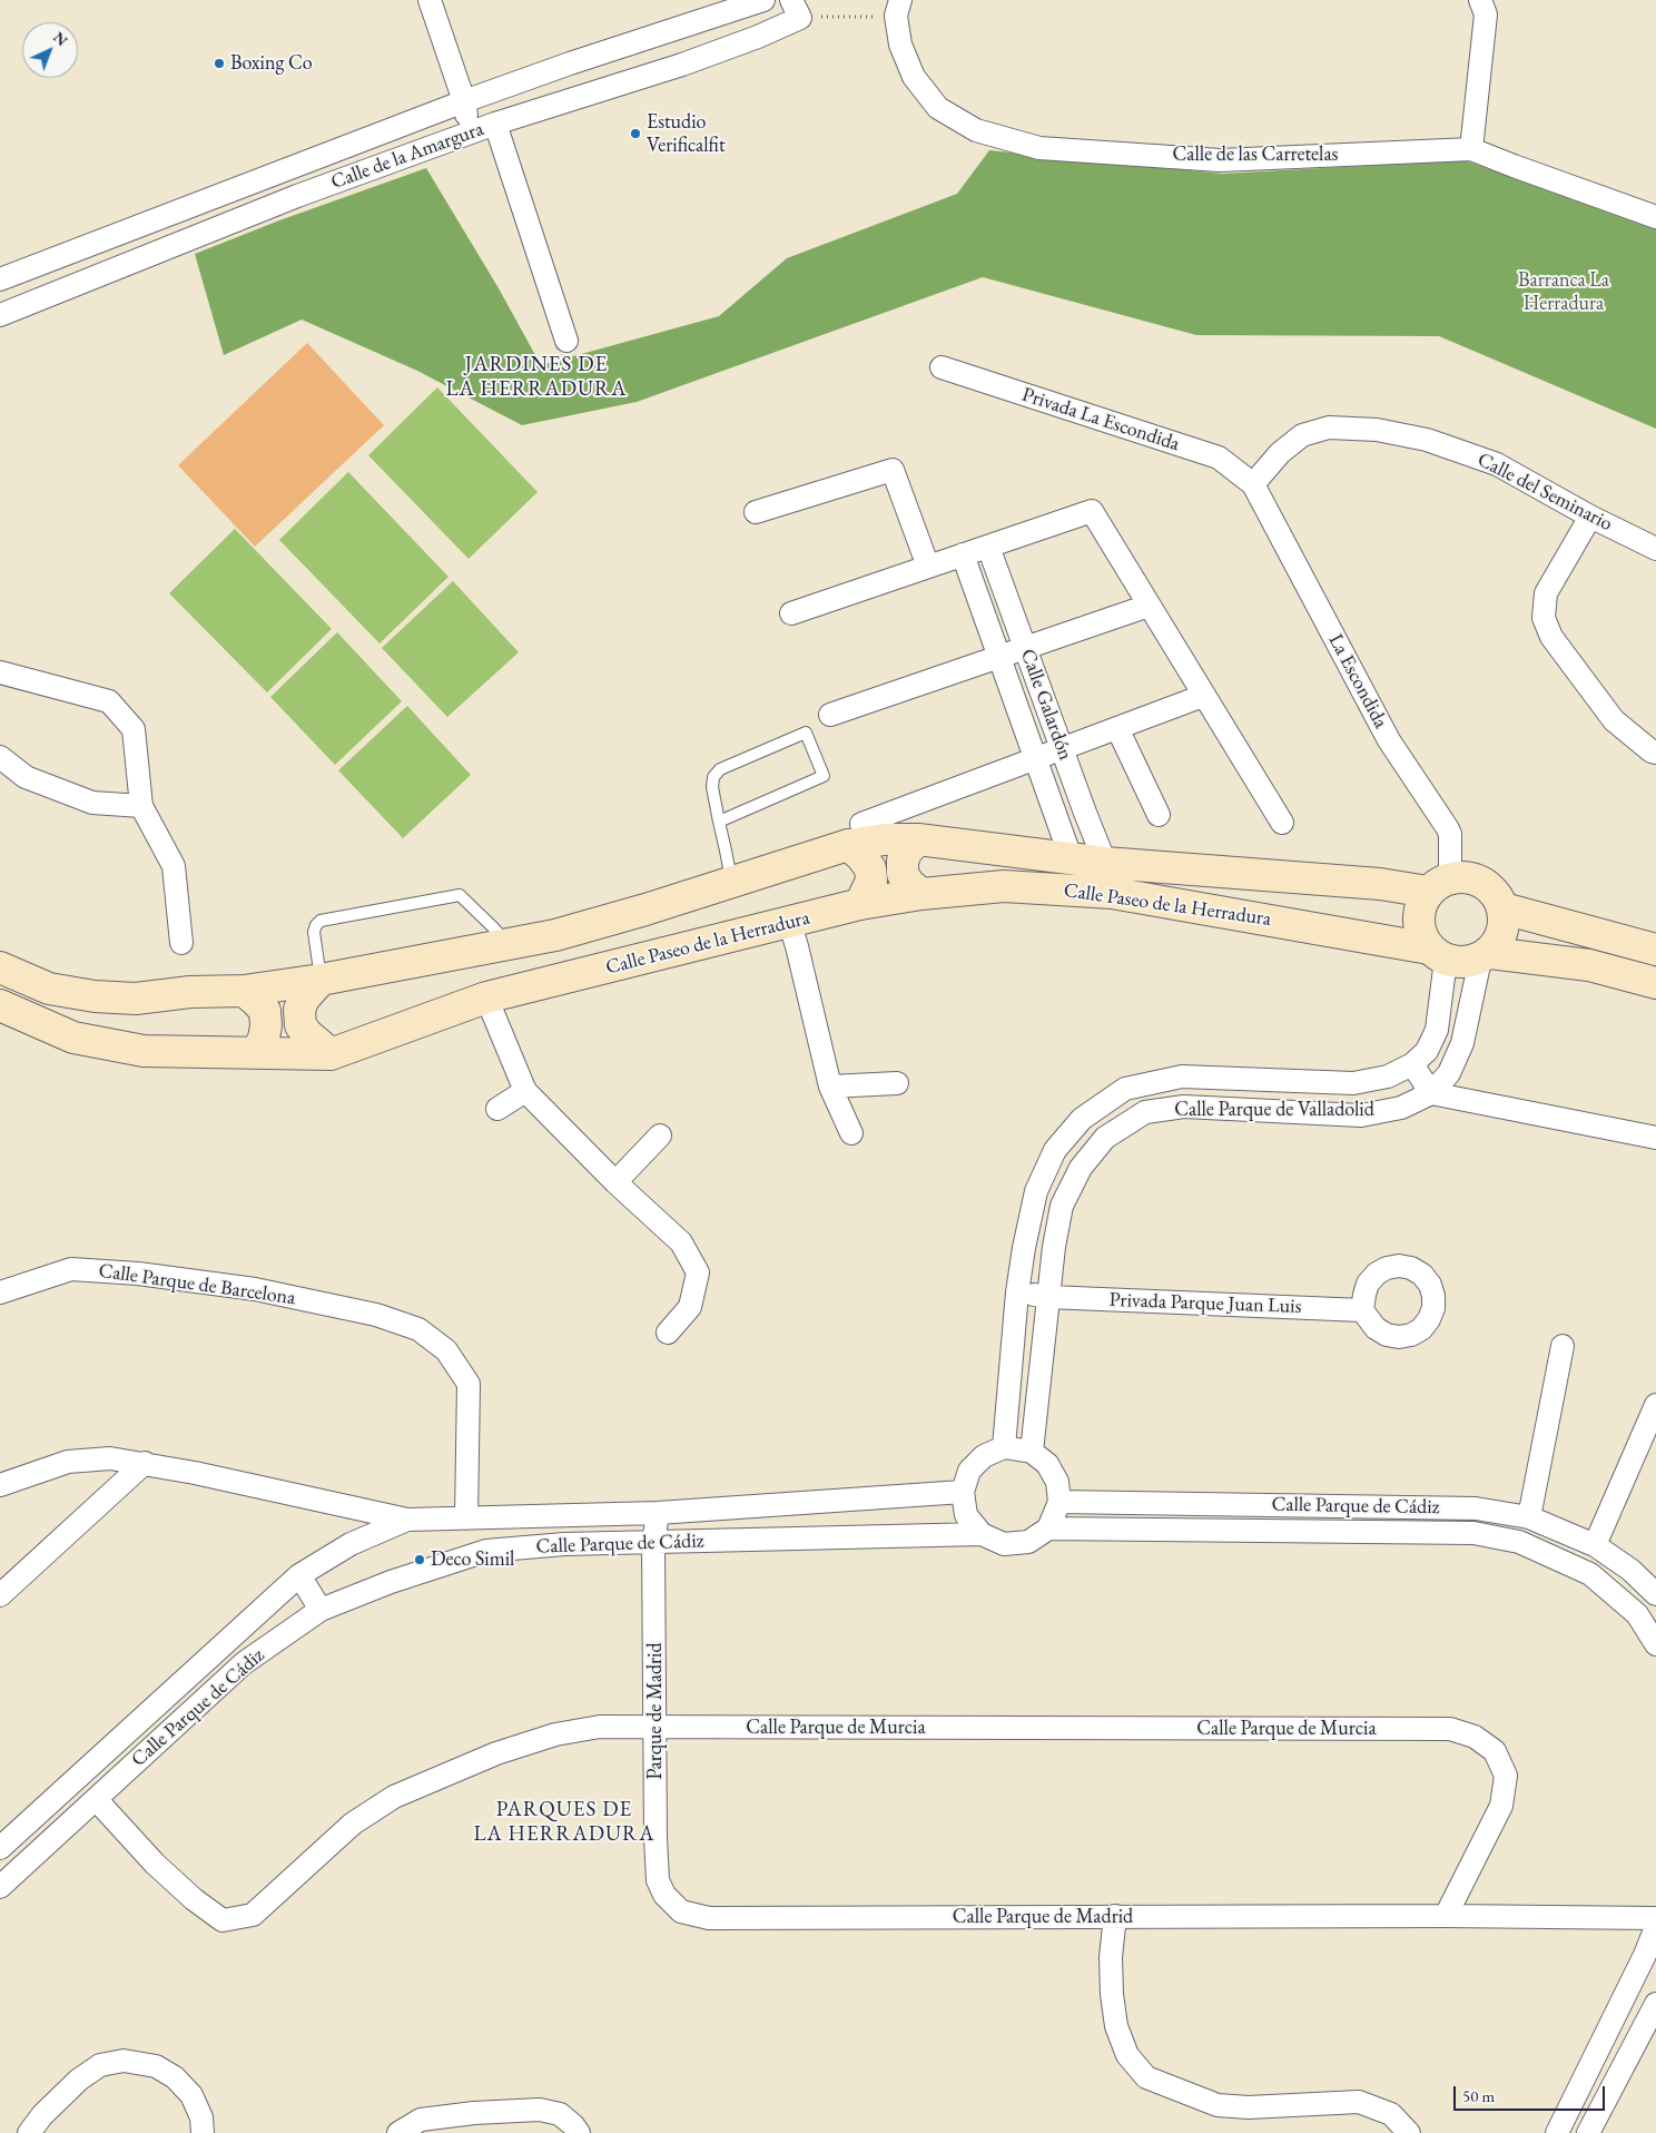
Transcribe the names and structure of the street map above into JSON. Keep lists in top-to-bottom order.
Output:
{
  "streets": {
    "main road": ["Calle Paseo de la Herradura"],
    "street": [
      "Calle de las Carretelas",
      "Calle de la Amargura",
      "Privada La Escondida",
      "Calle del Seminario",
      "La Escondida",
      "Calle Galardón",
      "Calle Parque de Valladolid",
      "Calle Parque de Barcelona",
      "Privada Parque Juan Luis",
      "Calle Parque de Cádiz",
      "Parque de Madrid",
      "Calle Parque de Murcia",
      "Calle Parque de Madrid"
    ]
  },
  "crossings": [
    ["Privada La Escondida", "Calle del Seminario"],
    ["Privada La Escondida", "La Escondida"],
    ["Calle del Seminario", "La Escondida"],
    ["La Escondida", "Calle Paseo de la Herradura"],
    ["La Escondida", "Calle Parque de Valladolid"],
    ["Calle Galardón", "Calle Paseo de la Herradura"],
    ["Calle Paseo de la Herradura", "Calle Parque de Valladolid"],
    ["Calle Parque de Valladolid", "Privada Parque Juan Luis"],
    ["Calle Parque de Valladolid", "Calle Parque de Cádiz"],
    ["Calle Parque de Barcelona", "Calle Parque de Cádiz"],
    ["Calle Parque de Cádiz", "Parque de Madrid"],
    ["Calle Parque de Cádiz", "Calle Parque de Murcia"],
    ["Parque de Madrid", "Calle Parque de Murcia"],
    ["Parque de Madrid", "Calle Parque de Madrid"],
    ["Calle Parque de Murcia", "Calle Parque de Madrid"]
  ],
  "districts": ["JARDINES DE LA HERRADURA", "PARQUES DE LA HERRADURA"],
  "parks": ["Barranca La Herradura"],
  "places": ["Boxing Co", "Estudio Verificalfit", "Deco Simil"],
  "scale_bar": "50 m",
  "north": "top right"
}
